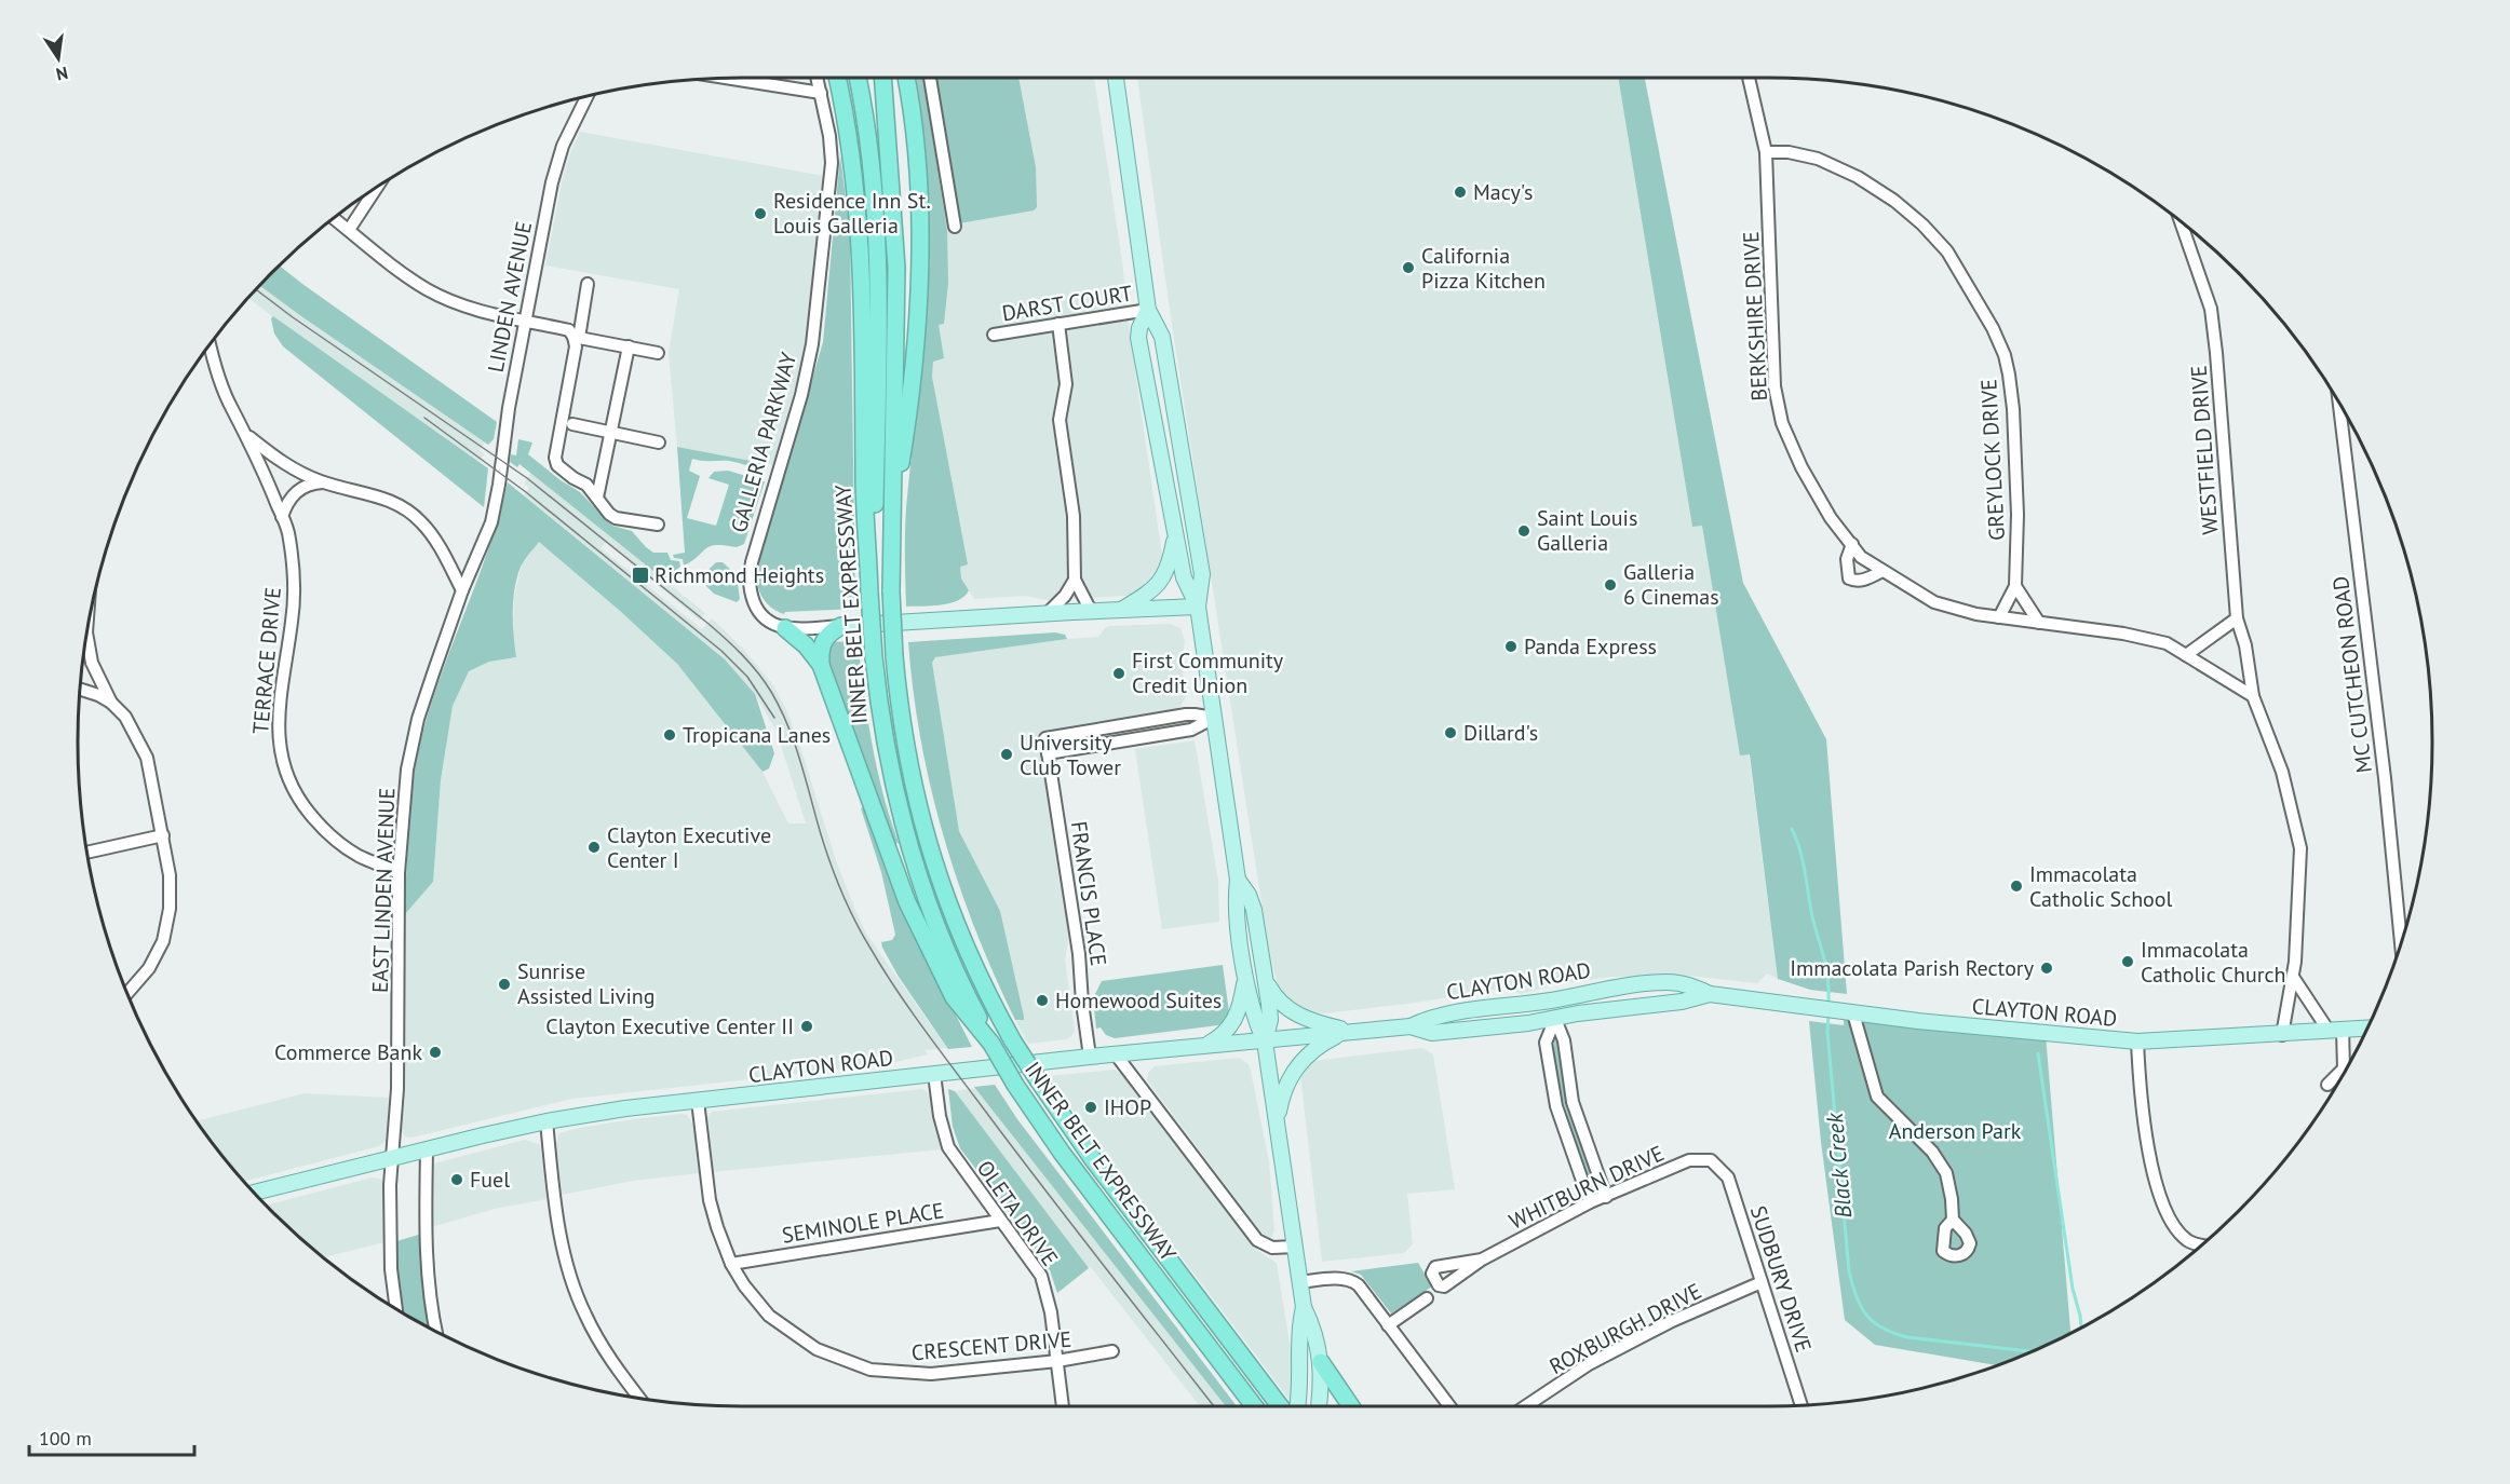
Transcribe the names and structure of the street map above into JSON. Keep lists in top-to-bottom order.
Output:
{
  "streets": {
    "highway": ["INNER BELT EXPRESSWAY"],
    "main road": ["CLAYTON ROAD"],
    "street": [
      "LINDEN AVENUE",
      "DARST COURT",
      "BERKSHIRE DRIVE",
      "GALLERIA PARKWAY",
      "WESTFIELD DRIVE",
      "GREYLOCK DRIVE",
      "TERRACE DRIVE",
      "MC CUTCHEON ROAD",
      "EAST LINDEN AVENUE",
      "FRANCIS PLACE",
      "WHITBURN DRIVE",
      "OLETA DRIVE",
      "SEMINOLE PLACE",
      "SUDBURY DRIVE",
      "ROXBURGH DRIVE",
      "CRESCENT DRIVE"
    ]
  },
  "crossings": [
    ["LINDEN AVENUE", "EAST LINDEN AVENUE"],
    ["BERKSHIRE DRIVE", "WESTFIELD DRIVE"],
    ["BERKSHIRE DRIVE", "GREYLOCK DRIVE"],
    ["TERRACE DRIVE", "EAST LINDEN AVENUE"],
    ["EAST LINDEN AVENUE", "CLAYTON ROAD"],
    ["FRANCIS PLACE", "CLAYTON ROAD"],
    ["CLAYTON ROAD", "OLETA DRIVE"],
    ["CLAYTON ROAD", "CRESCENT DRIVE"],
    ["WHITBURN DRIVE", "SUDBURY DRIVE"],
    ["OLETA DRIVE", "SEMINOLE PLACE"],
    ["OLETA DRIVE", "CRESCENT DRIVE"],
    ["SEMINOLE PLACE", "CRESCENT DRIVE"],
    ["SUDBURY DRIVE", "ROXBURGH DRIVE"]
  ],
  "water": ["Black Creek"],
  "parks": ["Anderson Park"],
  "places": {
    "other": [
      "Macy's",
      "Residence Inn St. Louis Galleria",
      "California Pizza Kitchen",
      "Saint Louis Galleria",
      "Galleria 6 Cinemas",
      "Panda Express",
      "First Community Credit Union",
      "Dillard's",
      "Tropicana Lanes",
      "University Club Tower",
      "Clayton Executive Center I",
      "Immacolata Catholic School",
      "Immacolata Catholic Church",
      "Immacolata Parish Rectory",
      "Sunrise Assisted Living",
      "Homewood Suites",
      "Clayton Executive Center II",
      "Commerce Bank",
      "IHOP",
      "Fuel"
    ],
    "transit": ["Richmond Heights"]
  },
  "scale_bar": "100 m",
  "north": "bottom"
}
